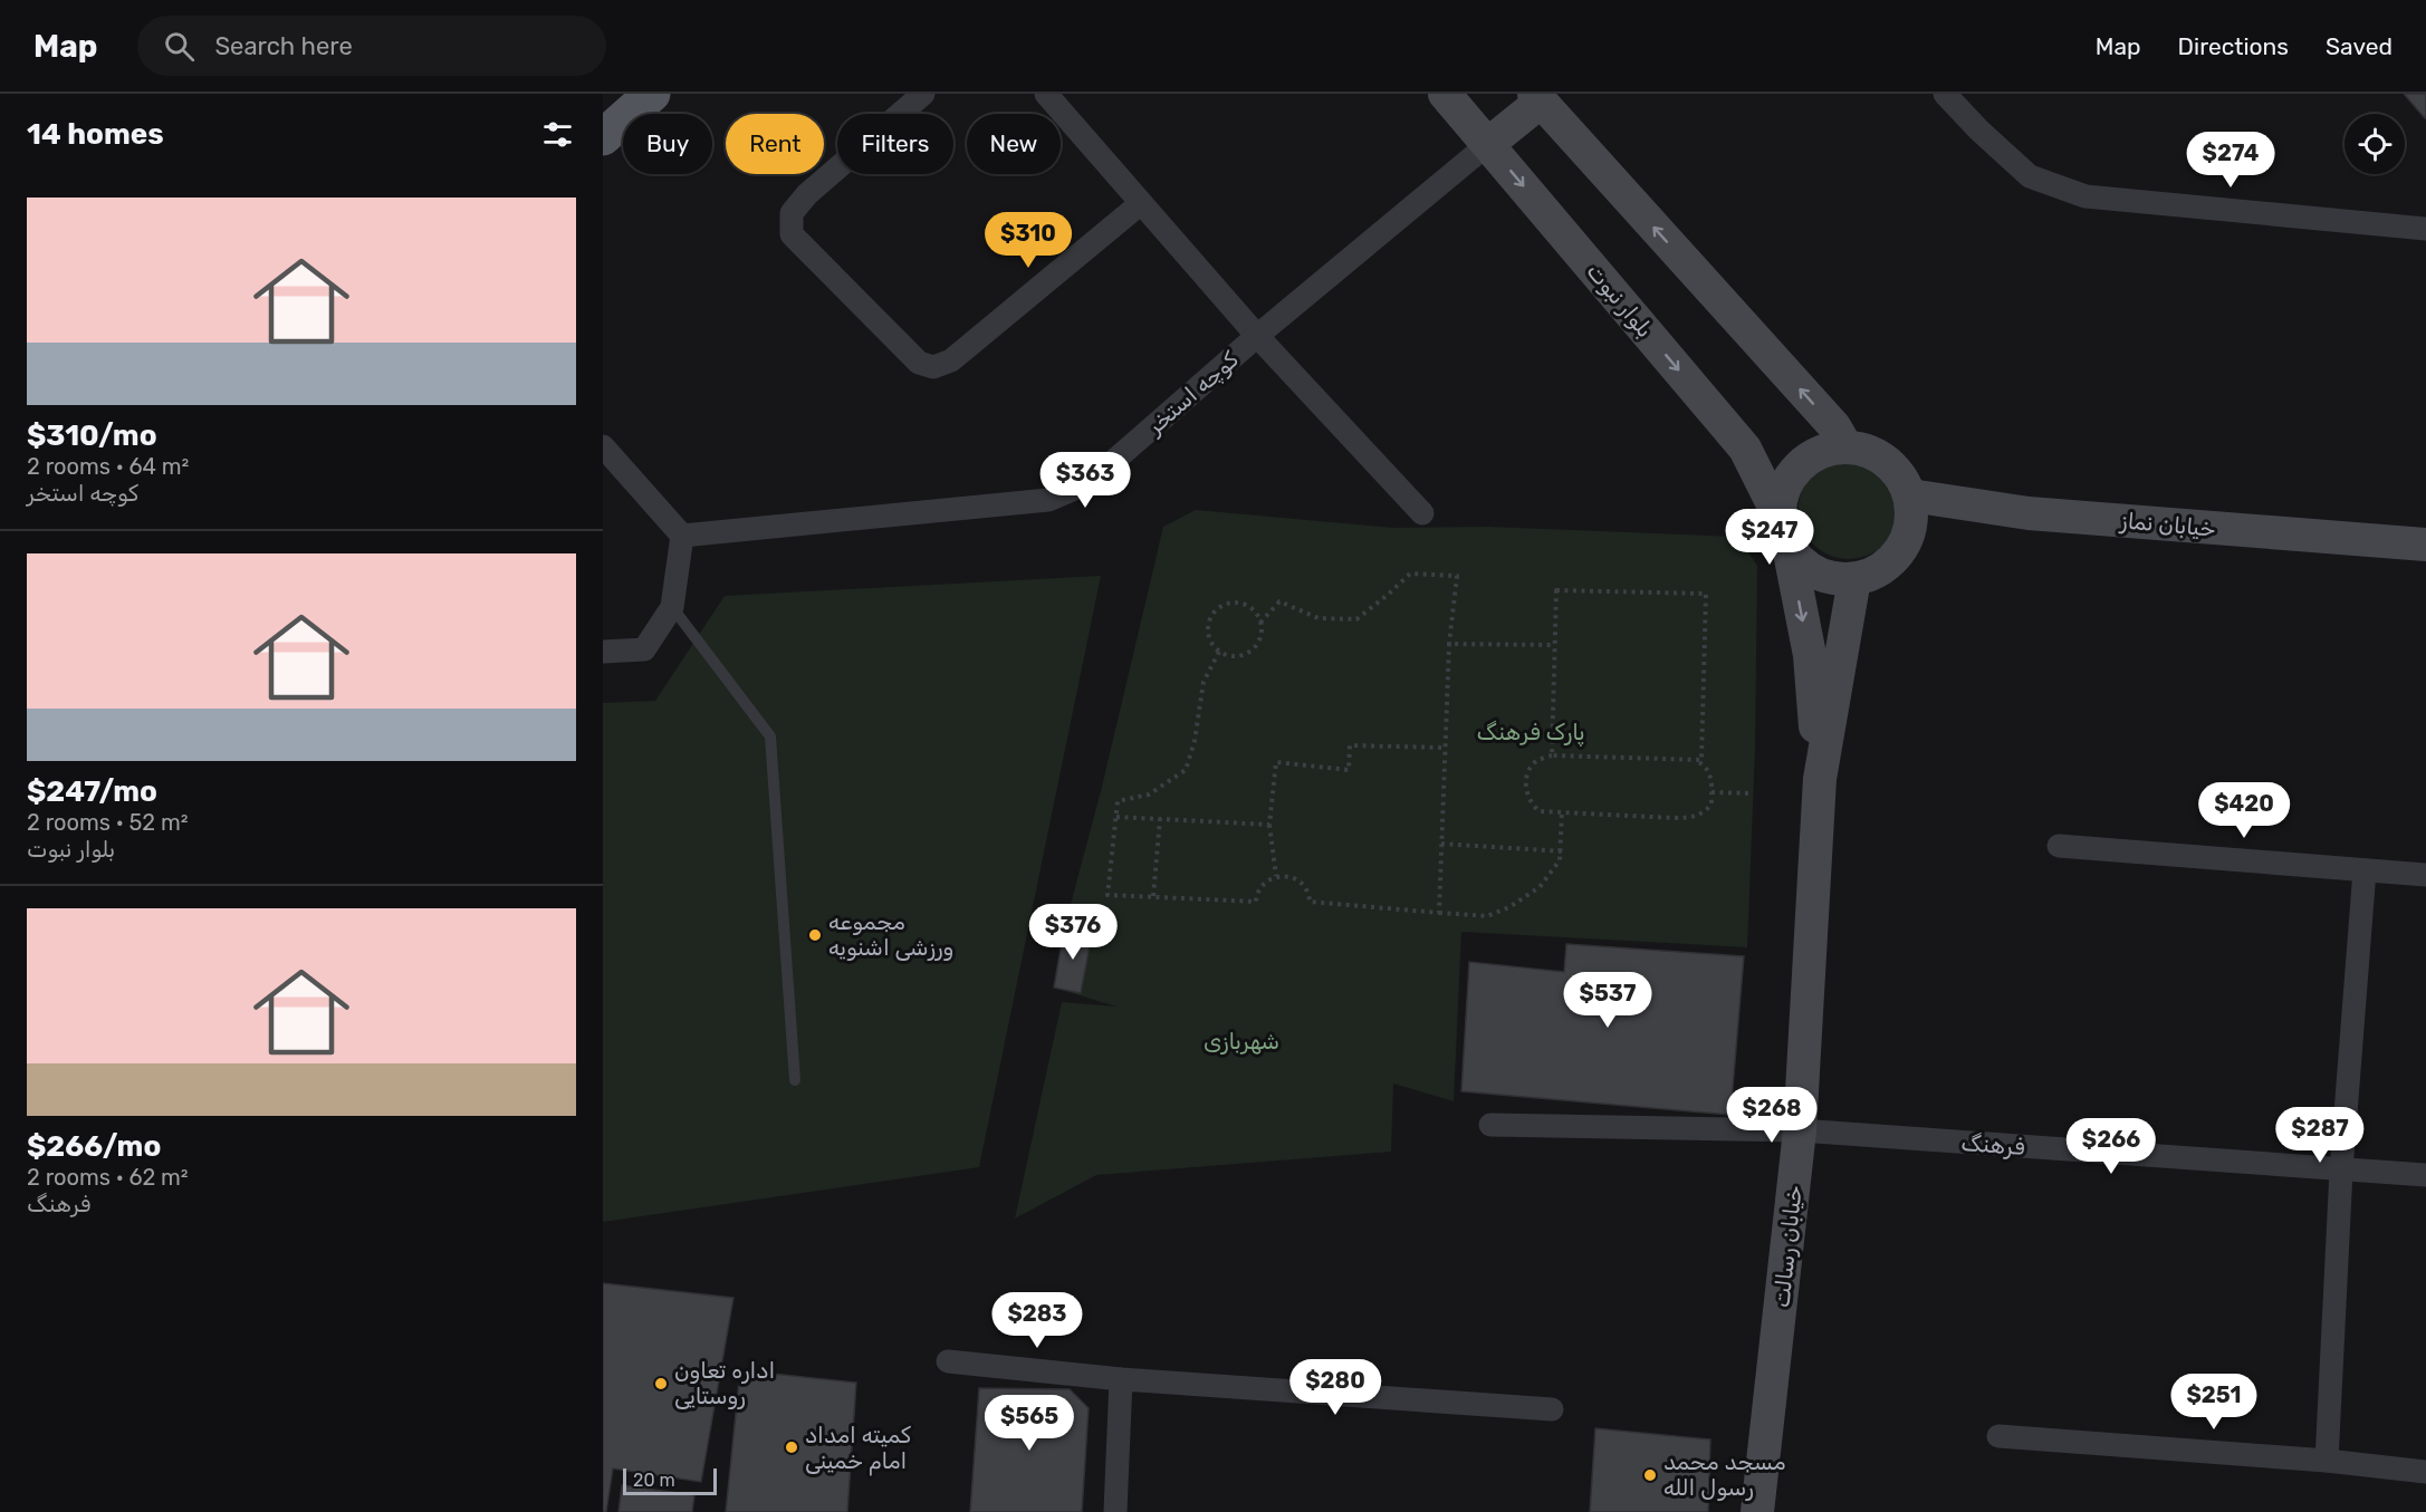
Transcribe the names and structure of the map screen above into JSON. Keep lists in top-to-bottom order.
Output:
{
  "streets": {
    "street": [
      "بلوار نبوت",
      "کوچه استخر",
      "خیابان نماز",
      "فرهنگ",
      "خیابان رسالت"
    ]
  },
  "crossings": [
    ["بلوار نبوت", "کوچه استخر"],
    ["بلوار نبوت", "خیابان نماز"],
    ["فرهنگ", "خیابان رسالت"]
  ],
  "parks": ["پارک فرهنگ", "شهربازی"],
  "places": [
    "مجموعه ورزشی اشنویه",
    "اداره تعاون روستایی",
    "کمیته امداد امام خمینی",
    "مسجد محمد رسول الله"
  ],
  "scale_bar": "20 m",
  "page": {
    "header": "Map",
    "search": "Search here",
    "nav": ["Map", "Directions", "Saved"],
    "heading": "14 homes",
    "chip": [
      "Buy",
      "Rent",
      "Filters",
      "New"
    ],
    "price": [
      "$274",
      "$310",
      "$363",
      "$247",
      "$420",
      "$376",
      "$537",
      "$268",
      "$287",
      "$266",
      "$283",
      "$280",
      "$251",
      "$565"
    ],
    "list": [
      {
        "name": "$310/mo",
        "note": "2 rooms · 64 m² · کوچه استخر"
      },
      {
        "name": "$247/mo",
        "note": "2 rooms · 52 m² · بلوار نبوت"
      },
      {
        "name": "$266/mo",
        "note": "2 rooms · 62 m² · فرهنگ"
      }
    ],
    "scale": "20 m"
  }
}
